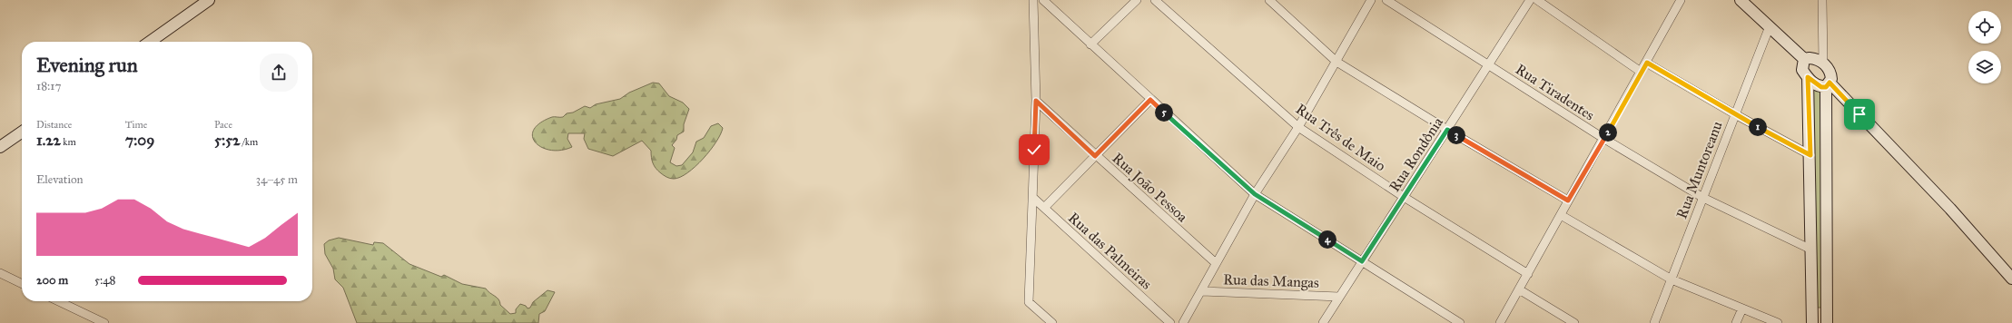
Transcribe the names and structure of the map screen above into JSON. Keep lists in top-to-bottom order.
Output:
{
  "streets": {
    "street": [
      "Rua Tiradentes",
      "Rua Três de Maio",
      "Rua Rondônia",
      "Rua Muntoreanu",
      "Rua João Pessoa",
      "Rua das Palmeiras",
      "Rua das Mangas"
    ]
  },
  "crossings": [
    ["Rua Tiradentes", "Rua Rondônia"],
    ["Rua Tiradentes", "Rua Muntoreanu"],
    ["Rua Três de Maio", "Rua Rondônia"],
    ["Rua Rondônia", "Rua das Mangas"]
  ],
  "page": {
    "heading": ["Evening run", "18:17"],
    "pins": [
      "5",
      "1",
      "2",
      "3",
      "4"
    ],
    "stats": [
      ["Distance", "1.22 km"],
      ["Time", "7:09"],
      ["Pace", "5:52 /km"]
    ],
    "chart": ["Elevation", "34–45 m"],
    "list": [
      {
        "name": "200 m",
        "note": "5:48"
      }
    ]
  }
}
